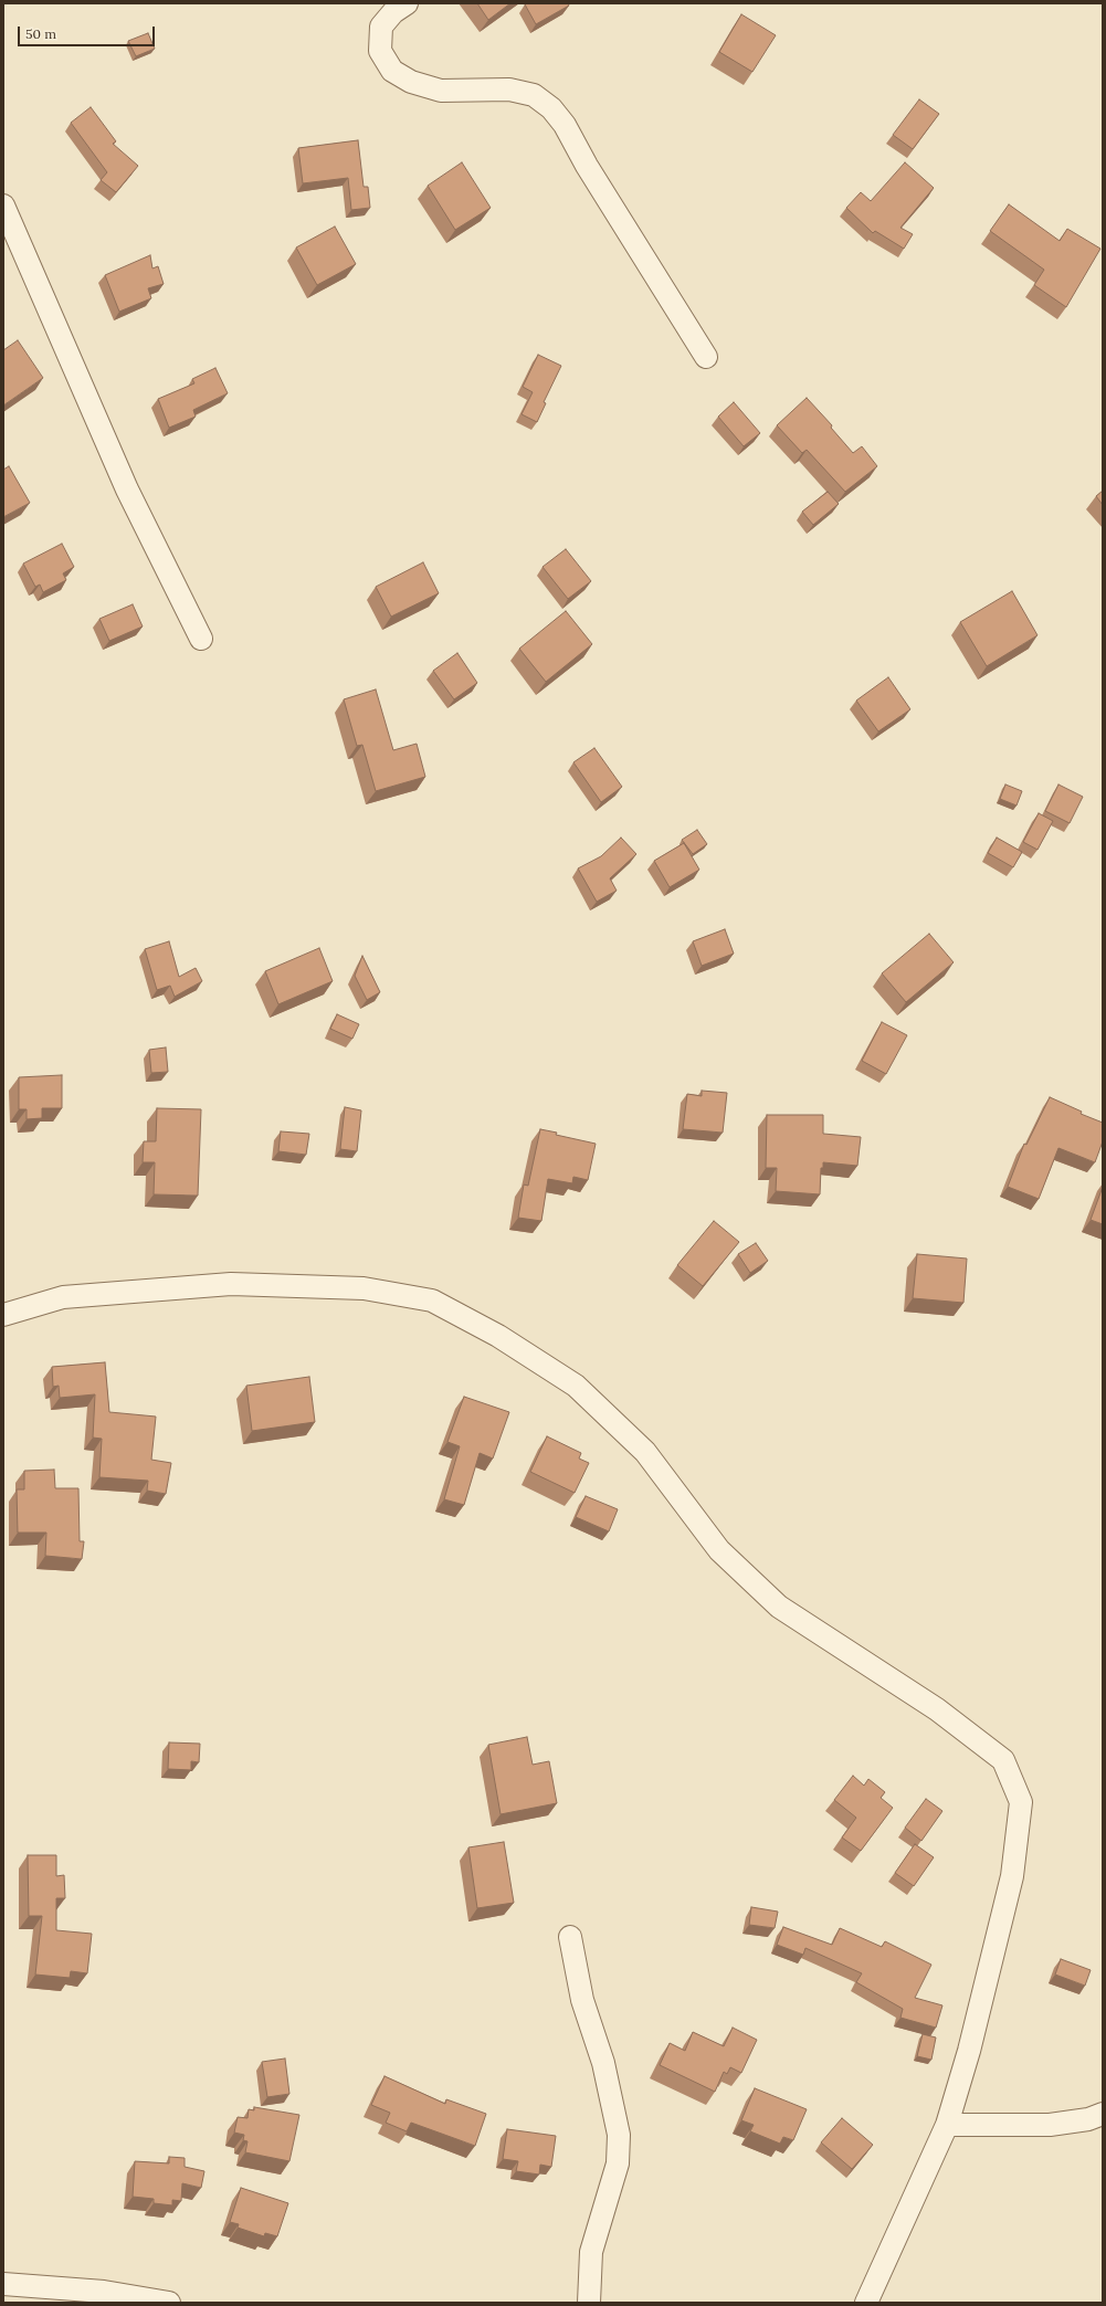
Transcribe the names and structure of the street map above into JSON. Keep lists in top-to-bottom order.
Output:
{
  "scale_bar": "50 m"
}
